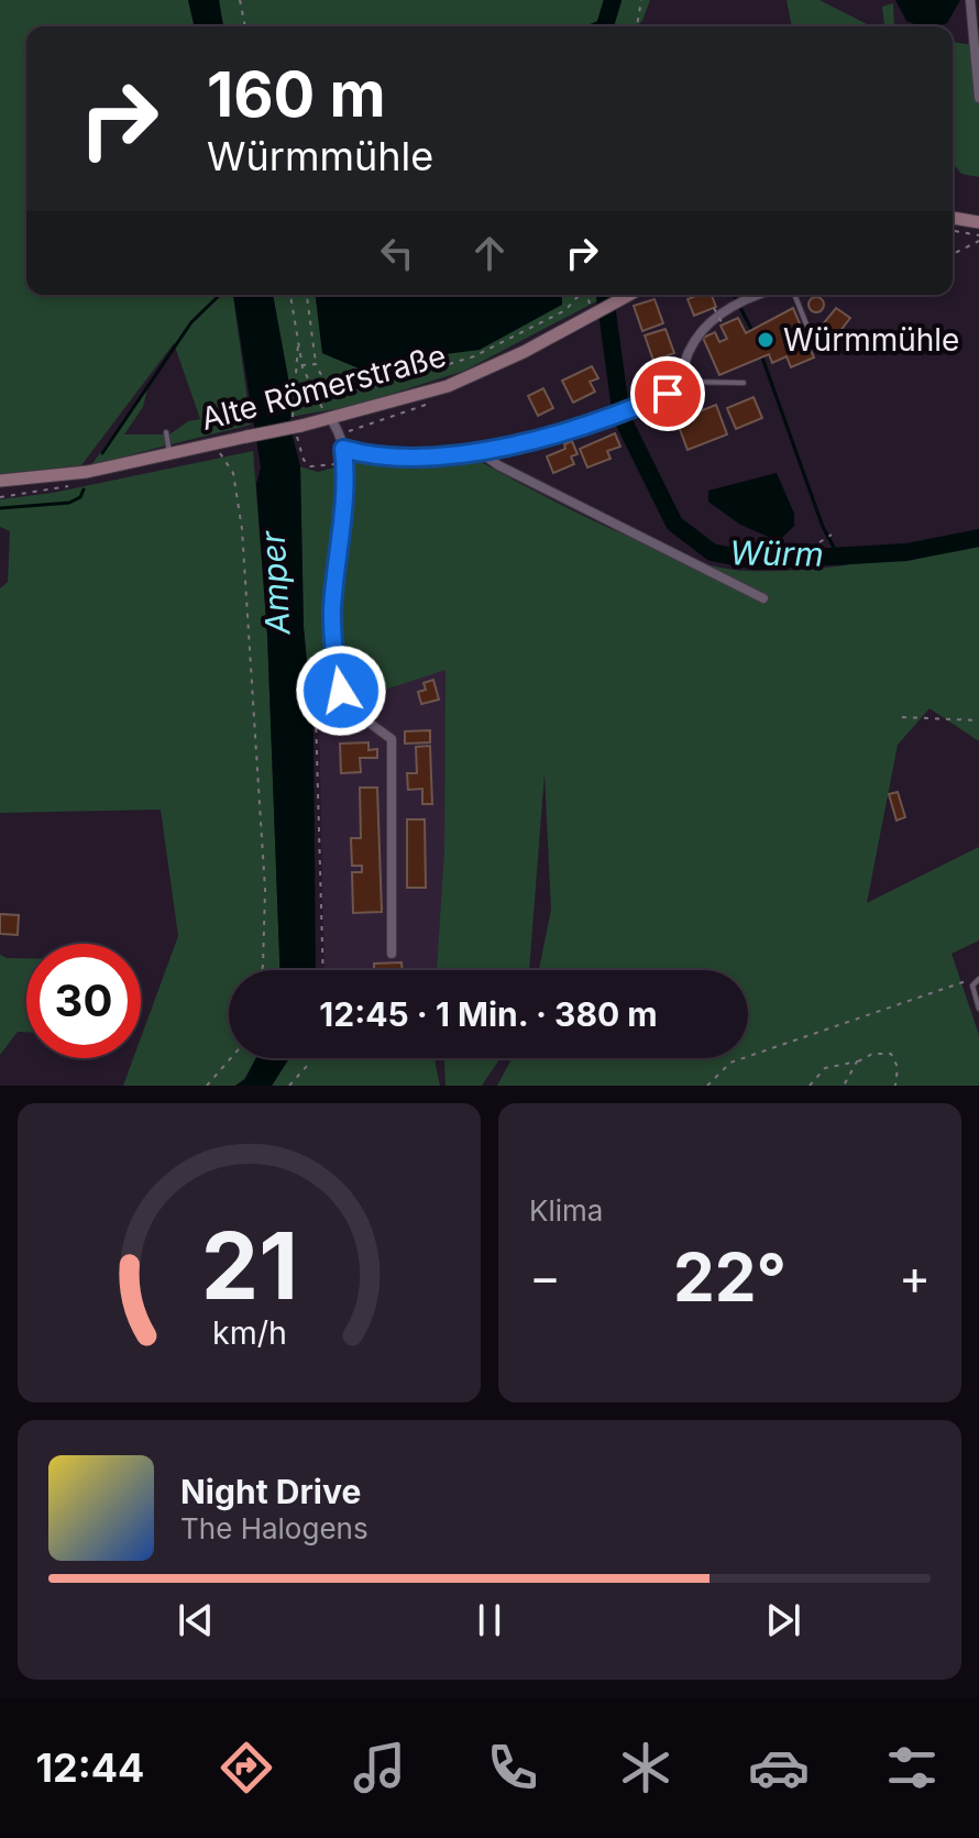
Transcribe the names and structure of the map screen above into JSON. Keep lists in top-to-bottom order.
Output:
{
  "streets": {
    "main road": ["Alte Römerstraße"]
  },
  "water": ["Würm", "Amper"],
  "places": ["Würmmühle"],
  "page": {
    "turn": ["160 m", "Würmmühle"],
    "limit": "30",
    "trip": "12:45 · 1 Min. · 380 m",
    "tile": "Klima",
    "heat": ["−", "22°", "+"],
    "song": ["Night Drive", "The Halogens"],
    "tabs": "12:44",
    "gauge": ["21", "km/h"]
  }
}
